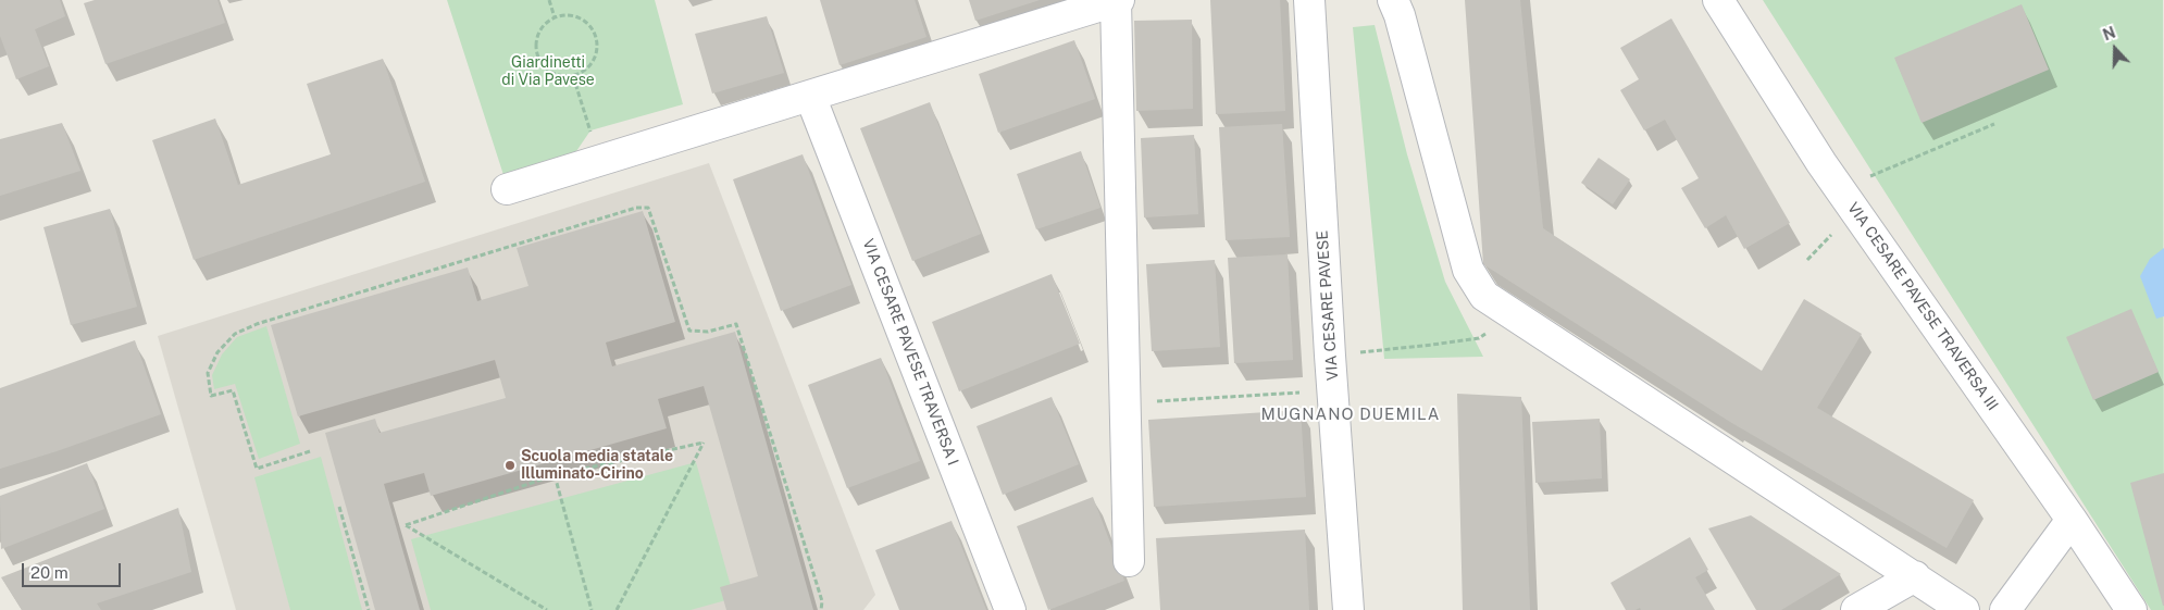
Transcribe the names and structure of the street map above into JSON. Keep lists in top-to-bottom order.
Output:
{
  "streets": {
    "street": ["VIA CESARE PAVESE", "VIA CESARE PAVESE TRAVERSA III", "VIA CESARE PAVESE TRAVERSA I"]
  },
  "districts": ["MUGNANO DUEMILA"],
  "parks": ["Giardinetti di Via Pavese"],
  "places": ["Scuola media statale Illuminato-Cirino"],
  "scale_bar": "20 m",
  "north": "top"
}
